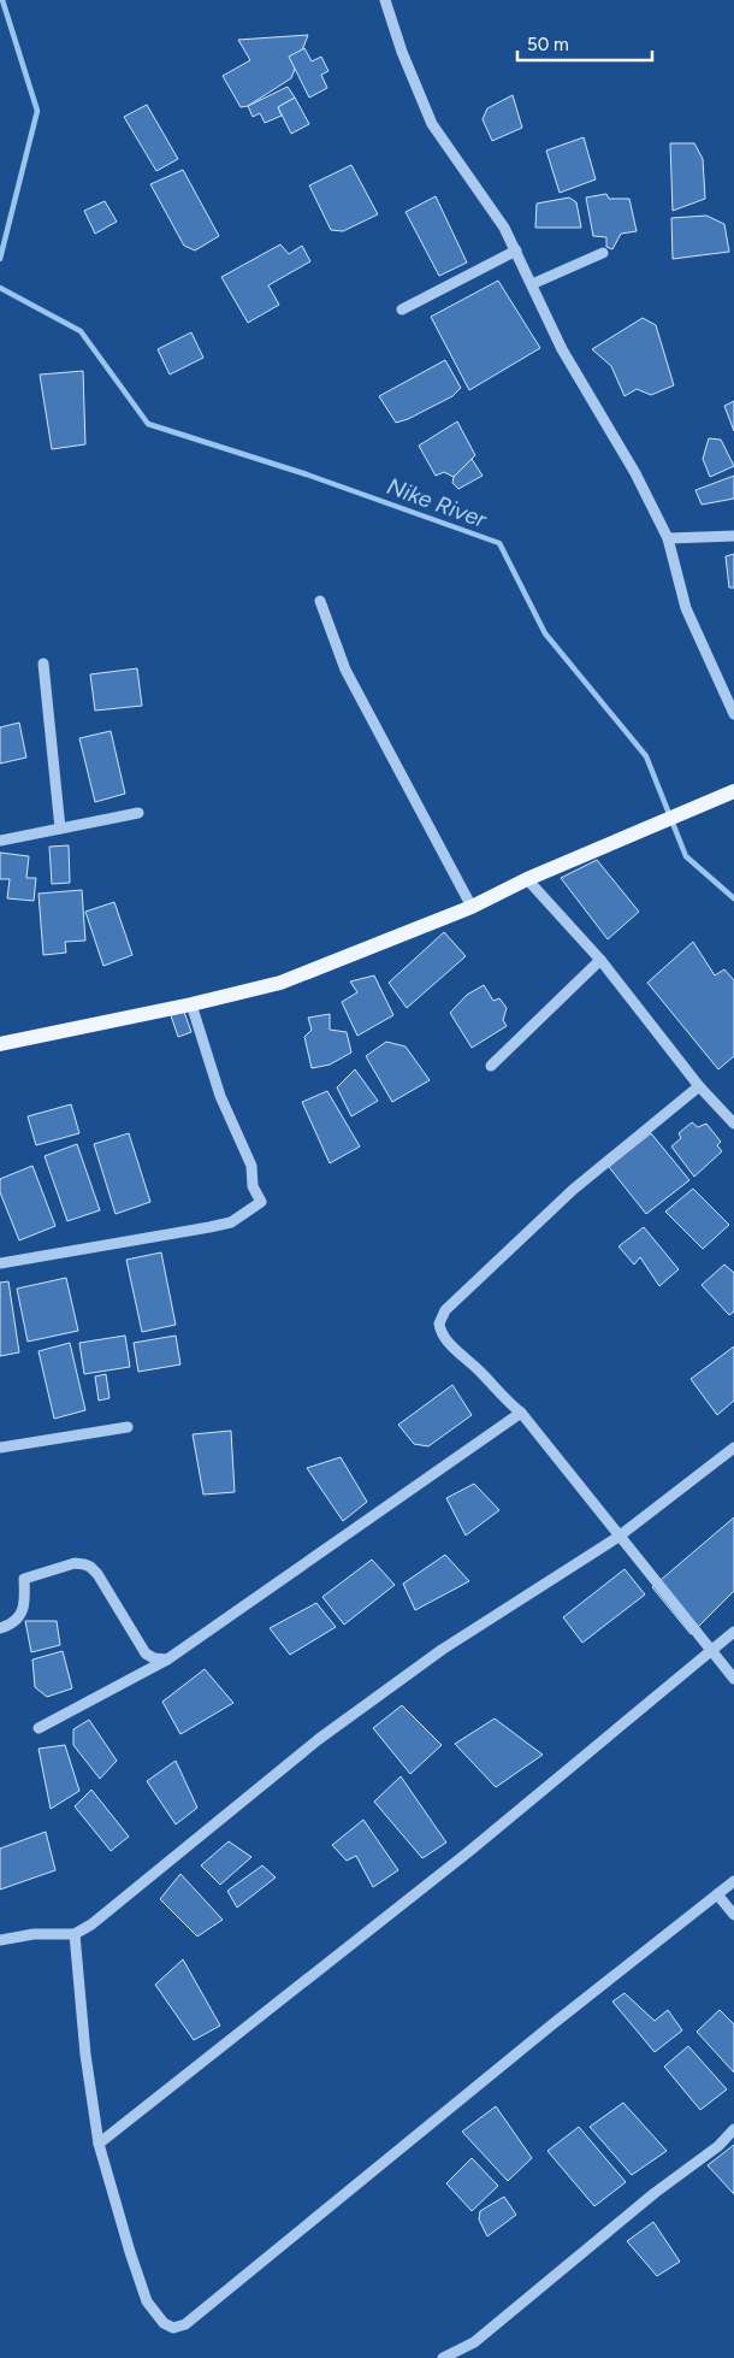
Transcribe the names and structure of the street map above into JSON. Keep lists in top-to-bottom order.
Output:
{
  "water": ["Nike River"],
  "scale_bar": "50 m"
}
